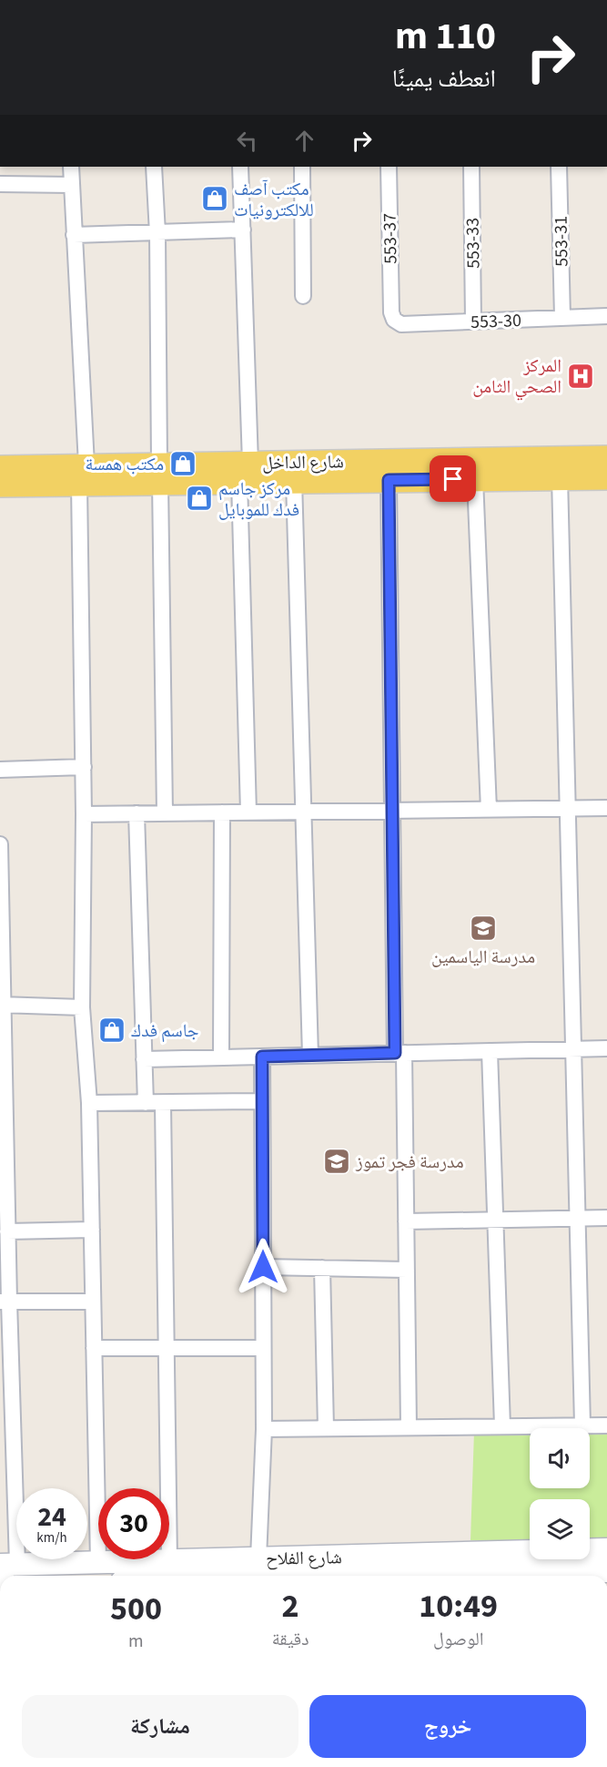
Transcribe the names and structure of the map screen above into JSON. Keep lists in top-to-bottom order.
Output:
{
  "streets": {
    "main road": ["شارع الداخل", "شارع الفلاح"],
    "street": [
      "553-37",
      "553-31",
      "553-33",
      "553-30"
    ]
  },
  "crossings": [
    ["553-37", "553-30"],
    ["553-31", "553-30"],
    ["553-33", "553-30"]
  ],
  "places": {
    "shop": [
      "مكتب آصف للالكترونيات",
      "مكتب همسة",
      "مركز جاسم فدك للموبايل",
      "جاسم فدك"
    ],
    "hospital": ["المركز الصحي الثامن"],
    "school or university": ["مدرسة الياسمين", "مدرسة فجر تموز"]
  },
  "page": {
    "turn": ["110 m", "انعطف يمينًا"],
    "speed": "24 km/h",
    "limit": "30",
    "eta": [
      "10:49",
      "الوصول",
      "2",
      "دقيقة",
      "500",
      "m"
    ],
    "buttons": ["خروج", "مشاركة"]
  }
}
